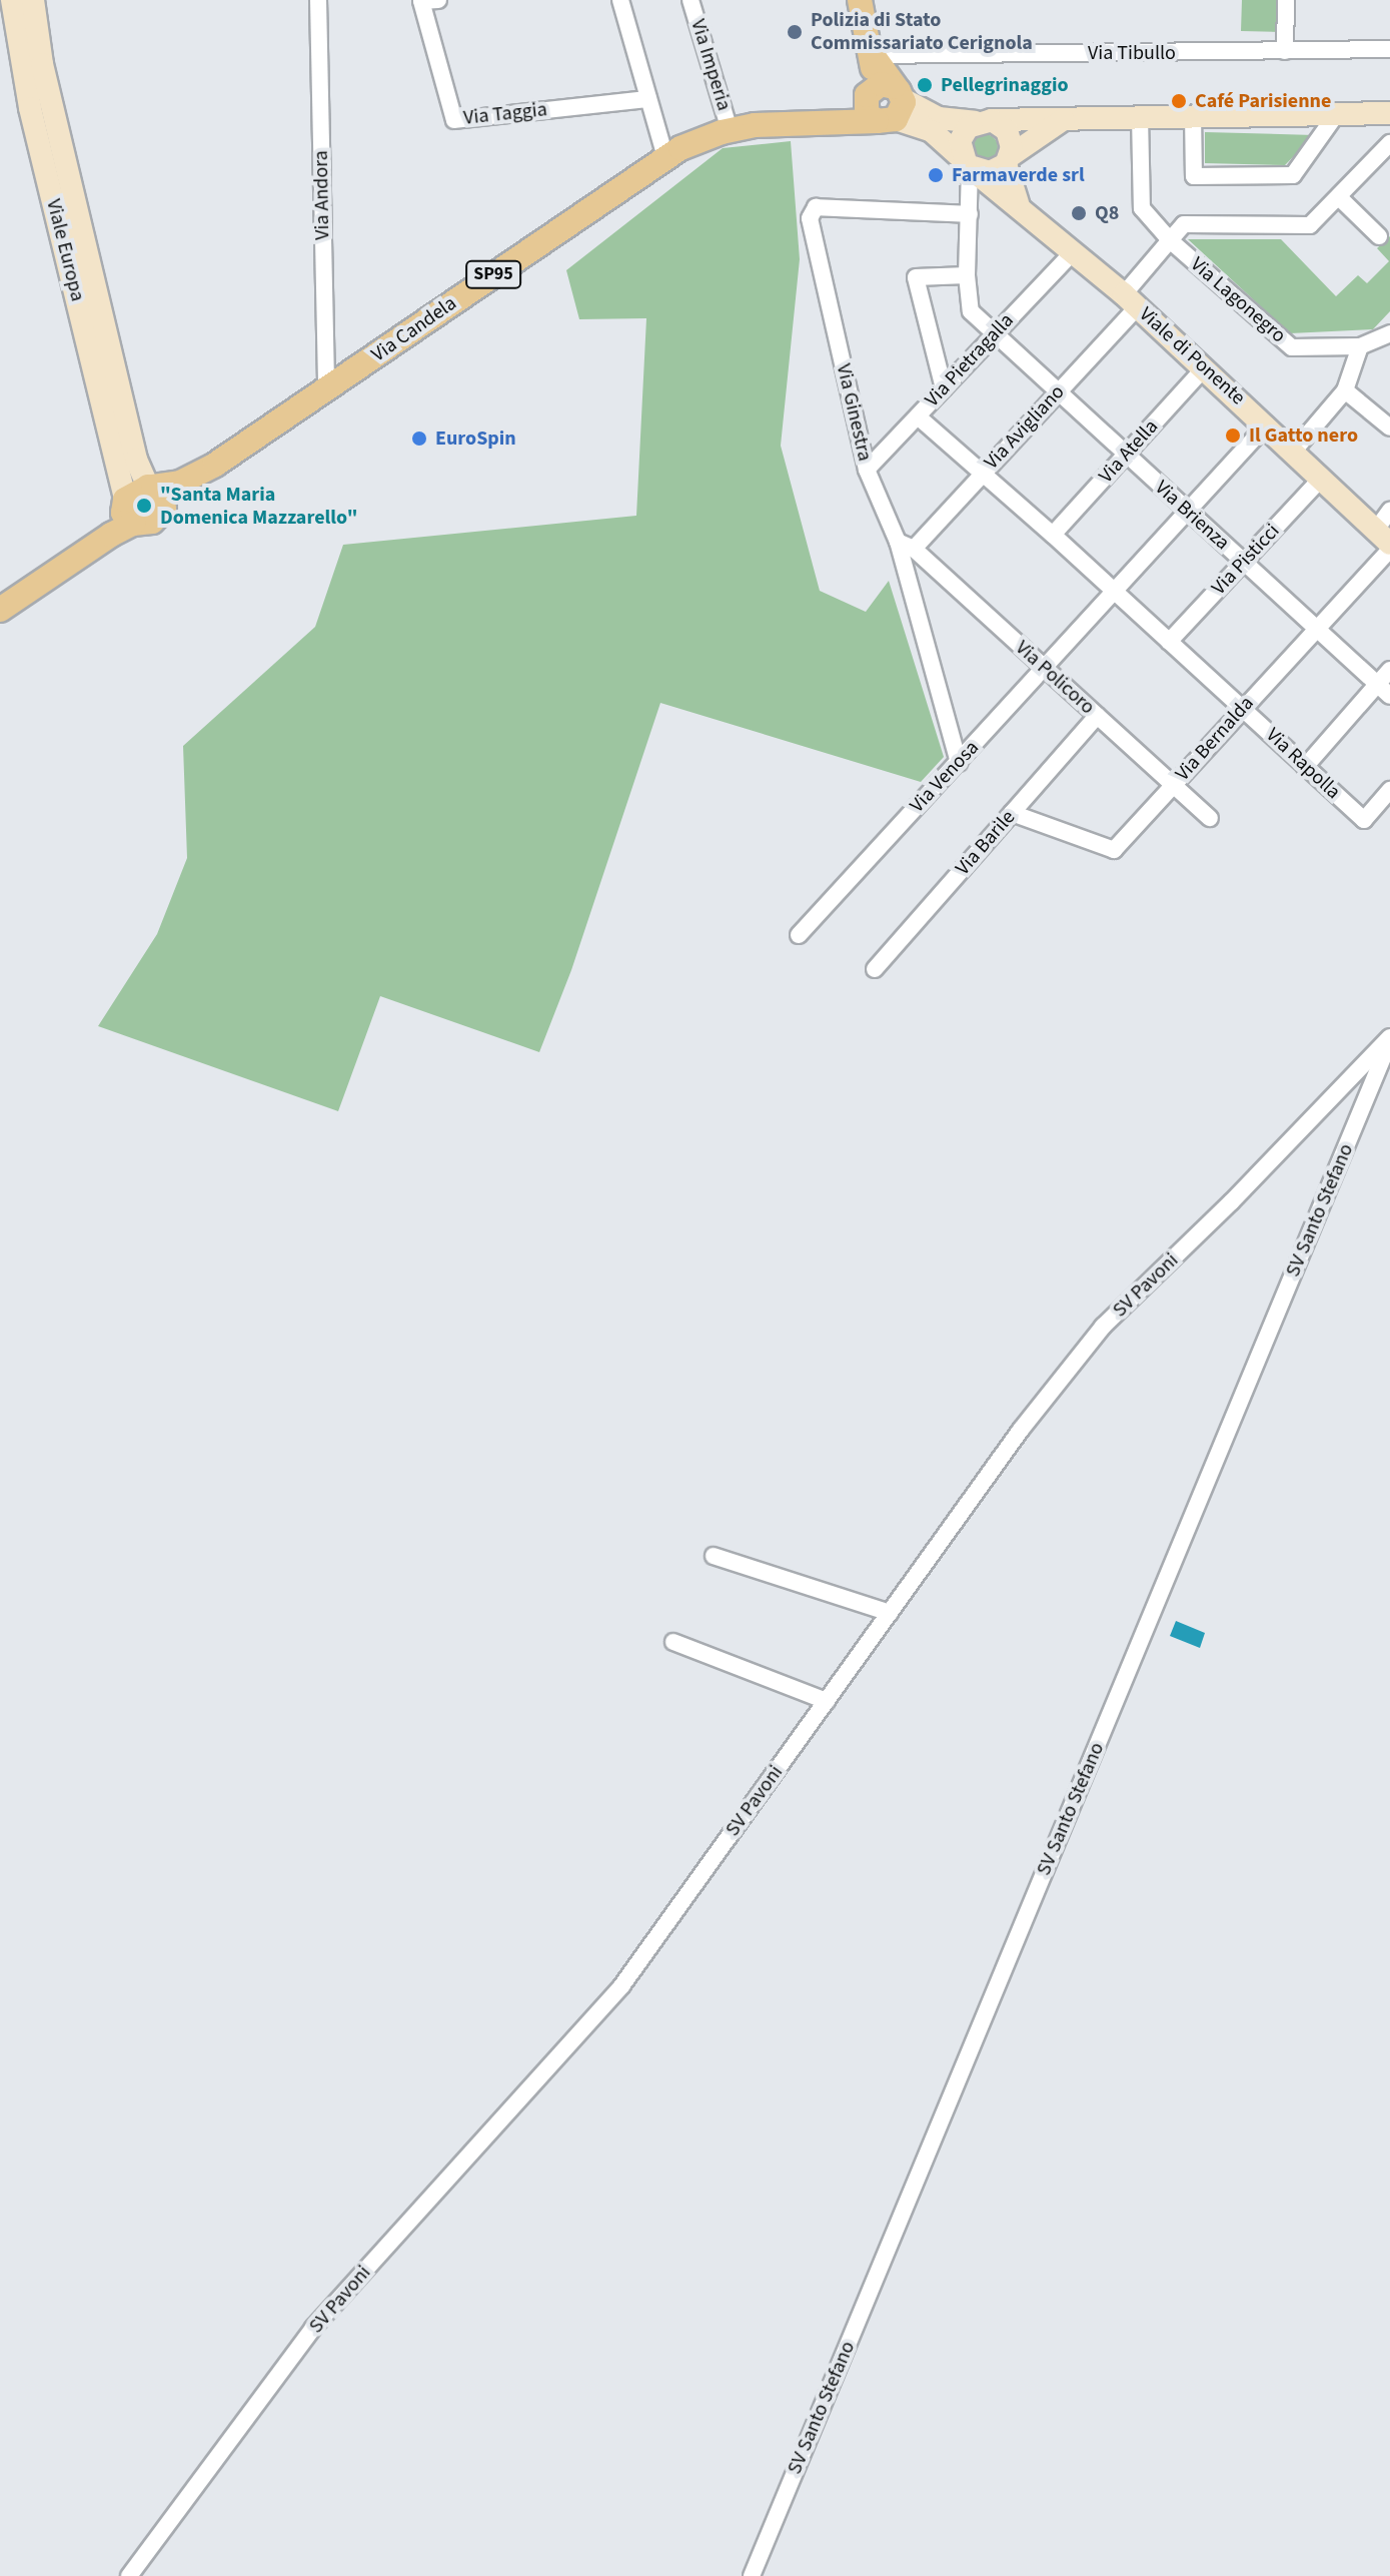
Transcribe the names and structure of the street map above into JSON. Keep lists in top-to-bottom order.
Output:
{
  "streets": {
    "main road": ["SP95", "Via Candela"],
    "street": [
      "Via Tibullo",
      "Via Imperia",
      "Via Taggia",
      "Via Andora",
      "Viale Europa",
      "Via Lagonegro",
      "Viale di Ponente",
      "Via Pietragalla",
      "Via Ginestra",
      "Via Avigliano",
      "Via Atella",
      "Via Brienza",
      "Via Pisticci",
      "Via Policoro",
      "Via Bernalda",
      "Via Rapolla",
      "Via Venosa",
      "Via Barile",
      "SV Santo Stefano",
      "SV Pavoni"
    ]
  },
  "crossings": [
    ["Via Imperia", "Via Candela"],
    ["Via Andora", "Via Candela"],
    ["Viale Europa", "Via Candela"],
    ["Via Lagonegro", "Via Avigliano"],
    ["Via Candela", "Viale di Ponente"],
    ["Viale di Ponente", "Via Pietragalla"],
    ["Viale di Ponente", "Via Avigliano"],
    ["Viale di Ponente", "Via Atella"],
    ["Viale di Ponente", "Via Brienza"],
    ["Viale di Ponente", "Via Pisticci"],
    ["Via Pietragalla", "Via Ginestra"],
    ["Via Pietragalla", "Via Brienza"],
    ["Via Ginestra", "Via Avigliano"],
    ["Via Ginestra", "Via Brienza"],
    ["Via Ginestra", "Via Policoro"],
    ["Via Ginestra", "Via Venosa"],
    ["Via Avigliano", "Via Brienza"],
    ["Via Avigliano", "Via Policoro"],
    ["Via Atella", "Via Brienza"],
    ["Via Atella", "Via Rapolla"],
    ["Via Brienza", "Via Pisticci"],
    ["Via Brienza", "Via Bernalda"],
    ["Via Brienza", "Via Venosa"],
    ["Via Pisticci", "Via Rapolla"],
    ["Via Policoro", "Via Bernalda"],
    ["Via Policoro", "Via Venosa"],
    ["Via Policoro", "Via Barile"],
    ["Via Bernalda", "Via Rapolla"],
    ["Via Bernalda", "Via Barile"],
    ["Via Rapolla", "Via Venosa"],
    ["SV Santo Stefano", "SV Pavoni"]
  ],
  "places": [
    "Polizia di Stato Commissariato Cerignola",
    "Pellegrinaggio",
    "Café Parisienne",
    "Farmaverde srl",
    "Q8",
    "Il Gatto nero",
    "EuroSpin",
    "\"Santa Maria Domenica Mazzarello\""
  ]
}
